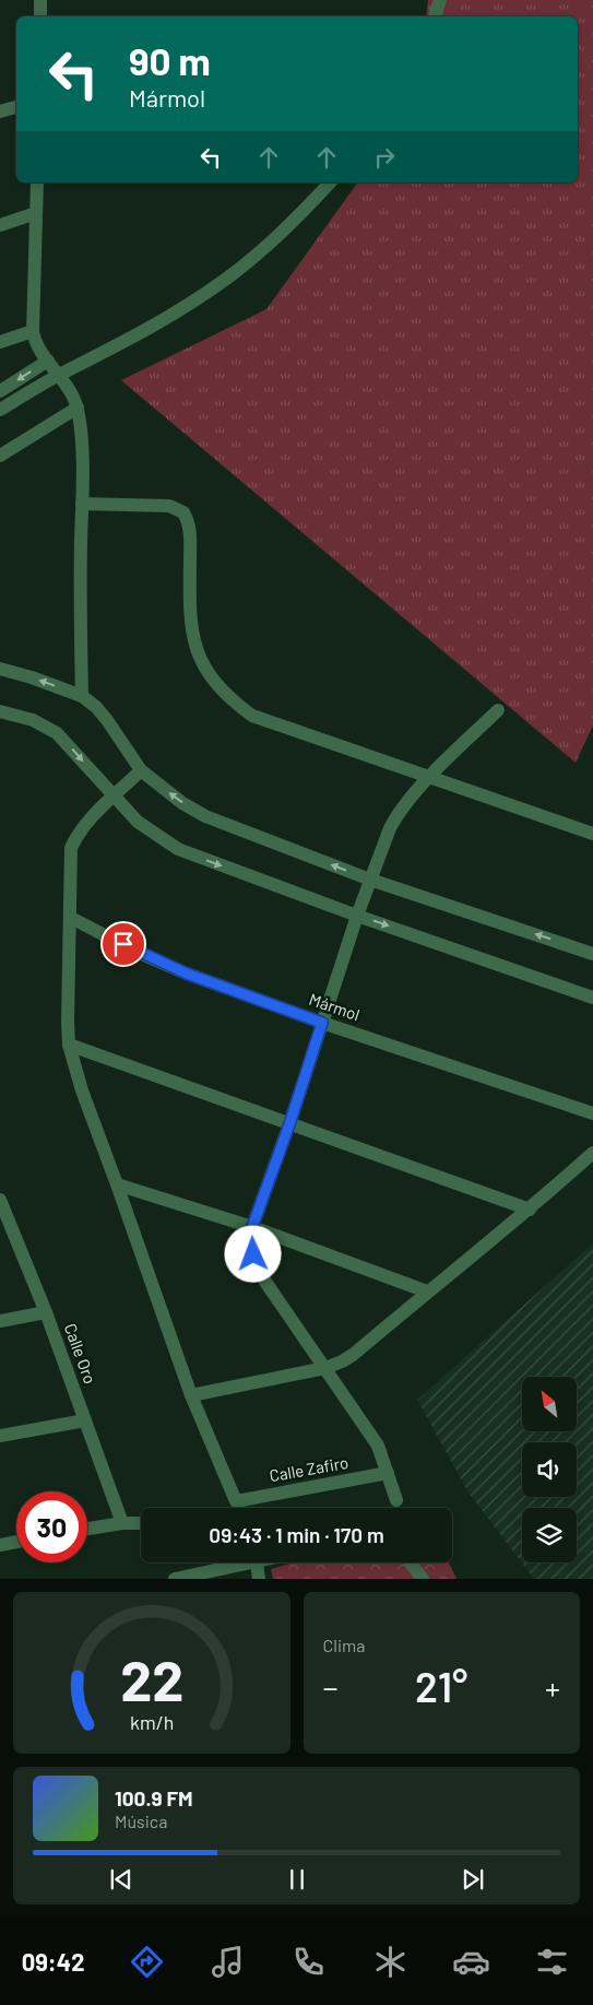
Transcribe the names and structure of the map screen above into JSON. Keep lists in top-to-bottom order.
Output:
{
  "streets": {
    "street": ["Mármol", "Calle Oro", "Calle Zafiro"]
  },
  "north": "top left",
  "page": {
    "turn": ["90 m", "Mármol"],
    "limit": "30",
    "trip": "09:43 · 1 min · 170 m",
    "tile": "Clima",
    "heat": ["−", "21°", "+"],
    "song": ["100.9 FM", "Música"],
    "tabs": "09:42",
    "gauge": ["22", "km/h"]
  }
}
